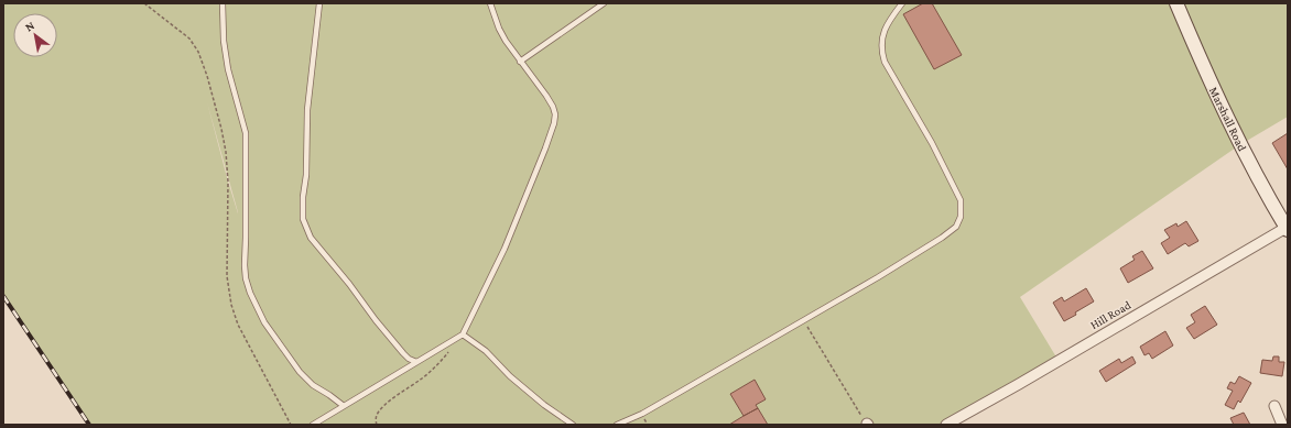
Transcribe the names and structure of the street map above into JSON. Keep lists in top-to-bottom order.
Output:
{
  "streets": {
    "main road": ["Marshall Road"],
    "street": ["Hill Road"]
  },
  "crossings": [
    ["Marshall Road", "Hill Road"]
  ],
  "north": "top left"
}
